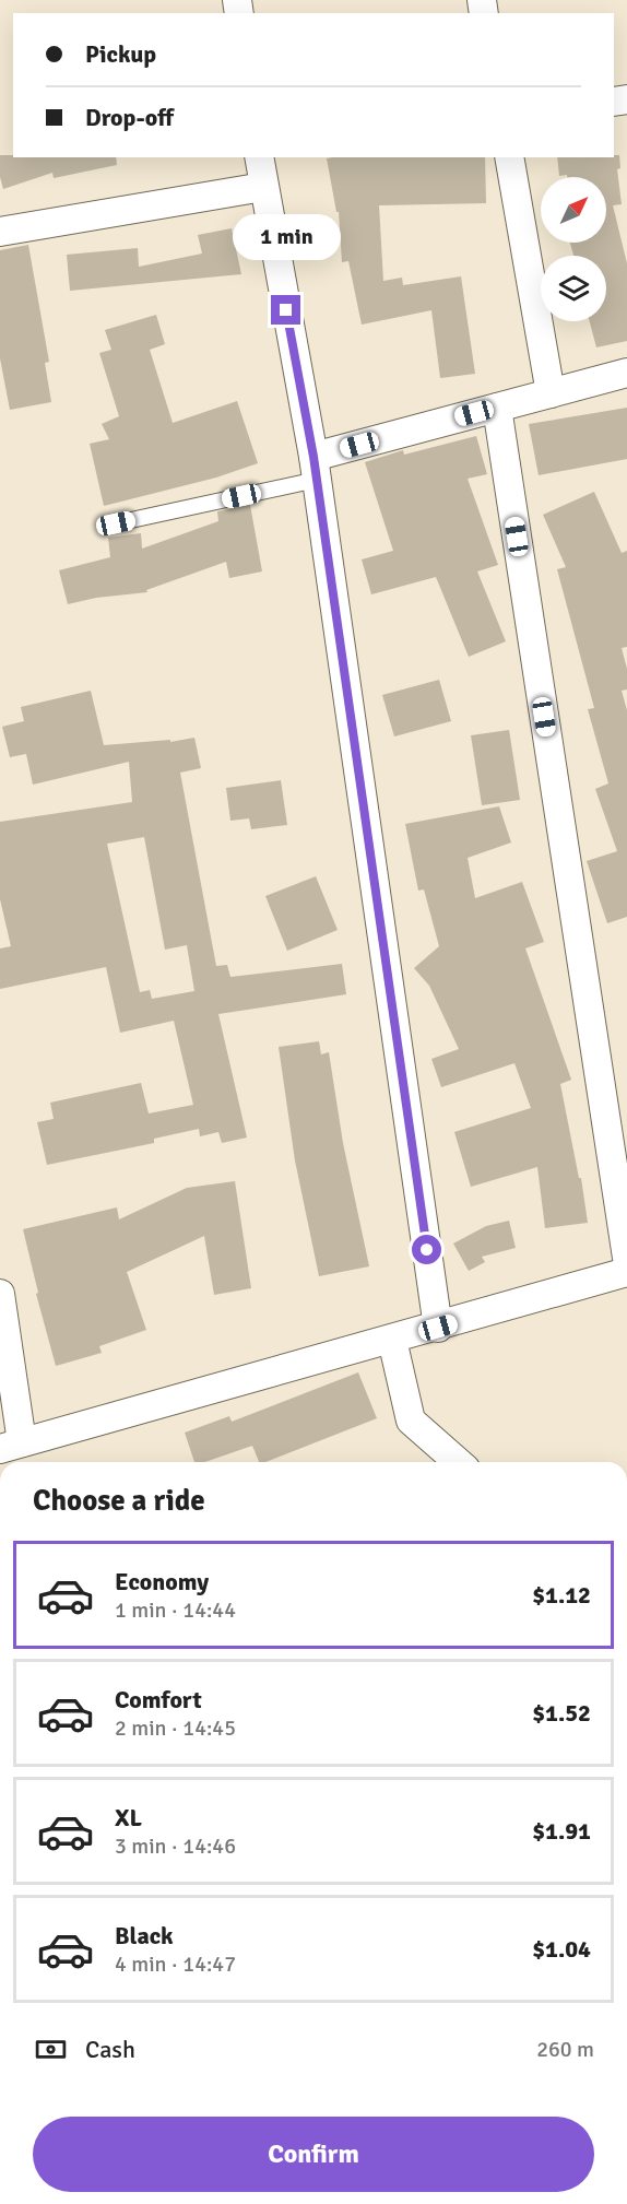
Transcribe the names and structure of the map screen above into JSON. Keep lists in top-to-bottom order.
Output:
{
  "north": "top right",
  "page": {
    "banner": ["Pickup", "Drop-off"],
    "bubble": "1 min",
    "heading": "Choose a ride",
    "list": [
      {
        "name": "Economy",
        "note": "1 min · 14:44",
        "value": "$1.12"
      },
      {
        "name": "Comfort",
        "note": "2 min · 14:45",
        "value": "$1.52"
      },
      {
        "name": "XL",
        "note": "3 min · 14:46",
        "value": "$1.91"
      },
      {
        "name": "Black",
        "note": "4 min · 14:47",
        "value": "$1.04"
      }
    ],
    "pay": ["Cash", "260 m"],
    "buttons": "Confirm"
  }
}
